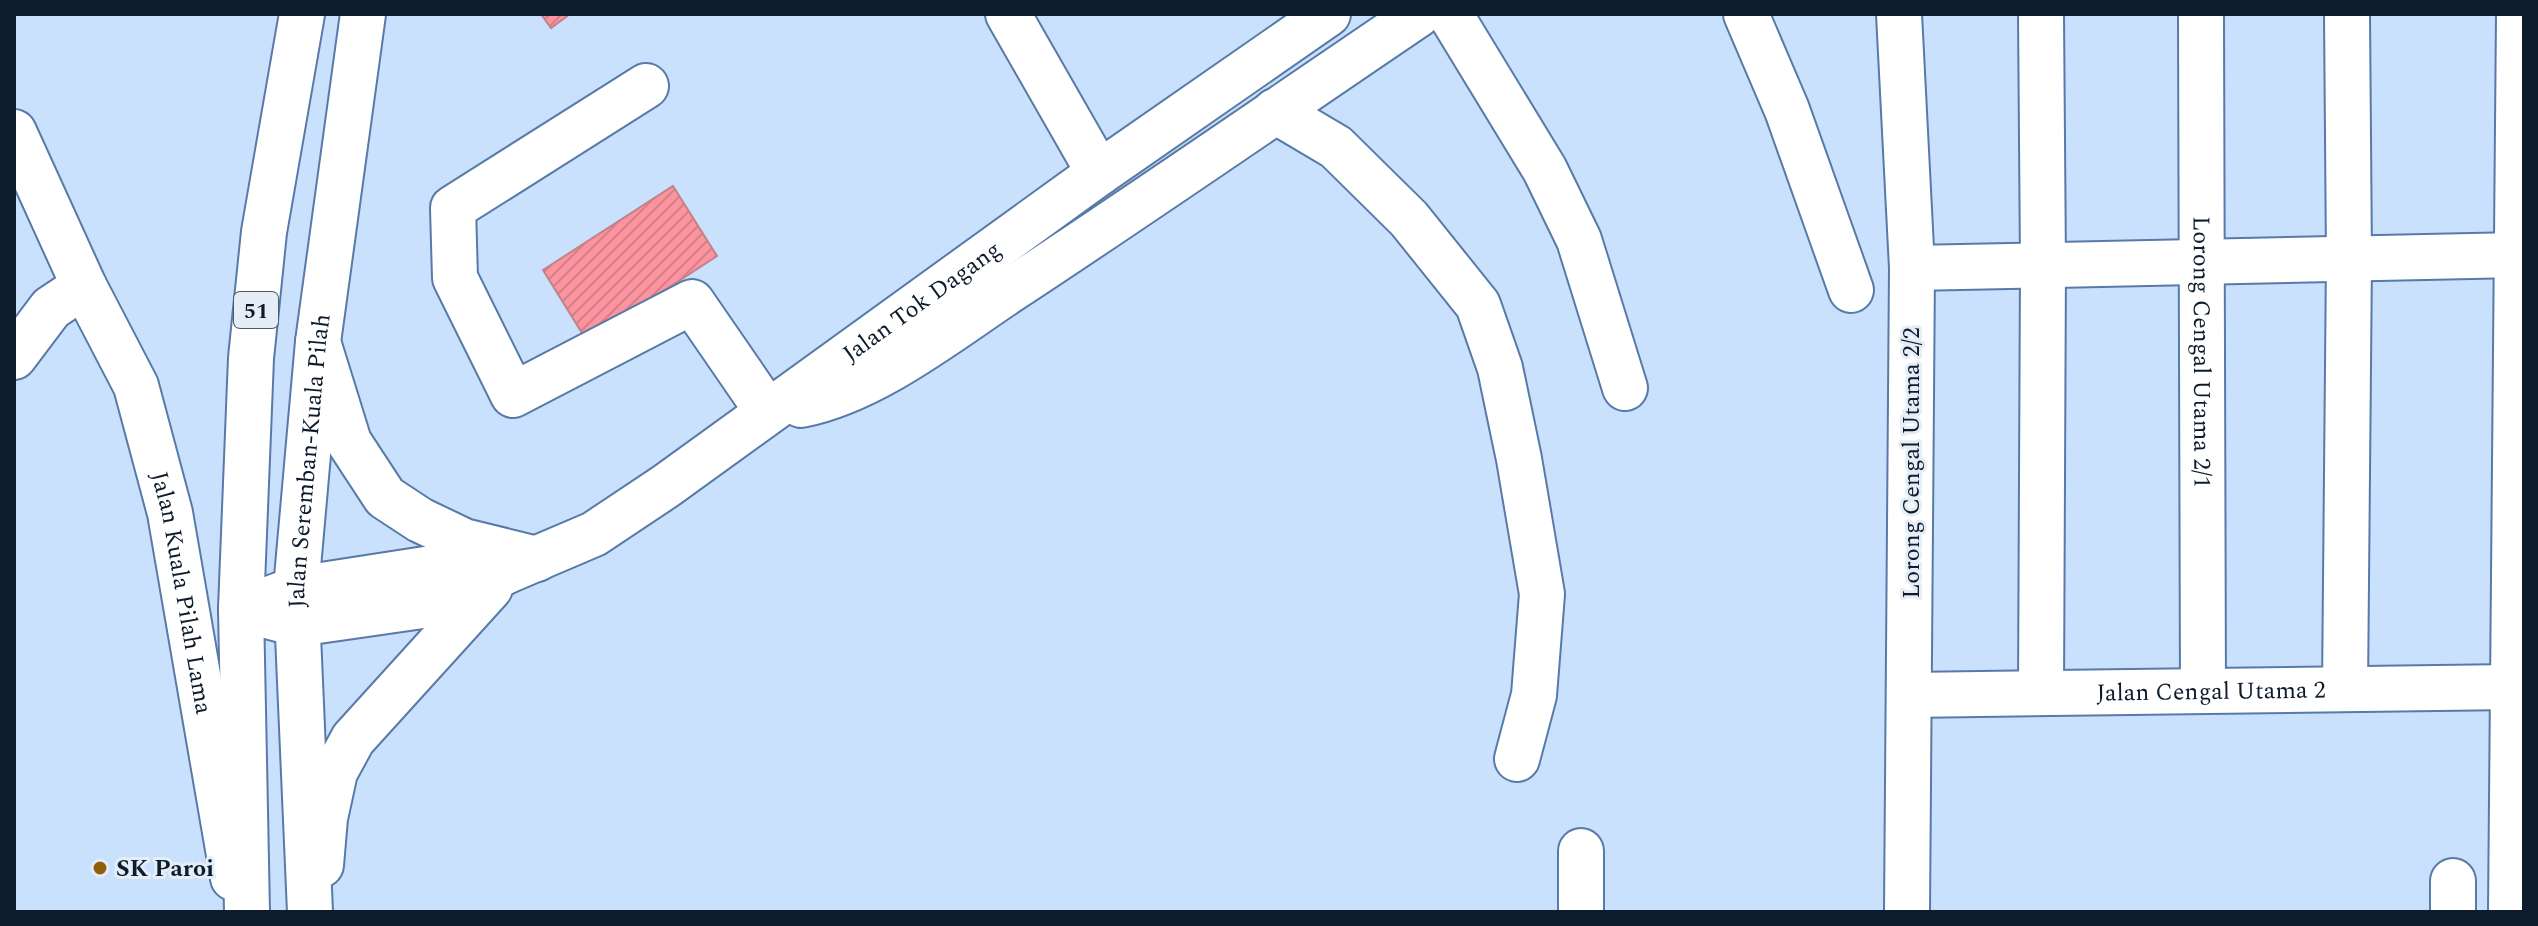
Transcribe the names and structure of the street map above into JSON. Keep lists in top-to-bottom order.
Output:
{
  "streets": {
    "main road": [
      "Jalan Tok Dagang",
      "51",
      "Lorong Cengal Utama 2/1",
      "Jalan Seremban-Kuala Pilah",
      "Lorong Cengal Utama 2/2",
      "Jalan Kuala Pilah Lama",
      "Jalan Cengal Utama 2"
    ]
  },
  "crossings": [
    ["Jalan Tok Dagang", "51"],
    ["Jalan Tok Dagang", "Jalan Seremban-Kuala Pilah"],
    ["Lorong Cengal Utama 2/1", "Jalan Cengal Utama 2"],
    ["Lorong Cengal Utama 2/2", "Jalan Cengal Utama 2"]
  ],
  "places": ["SK Paroi"]
}
